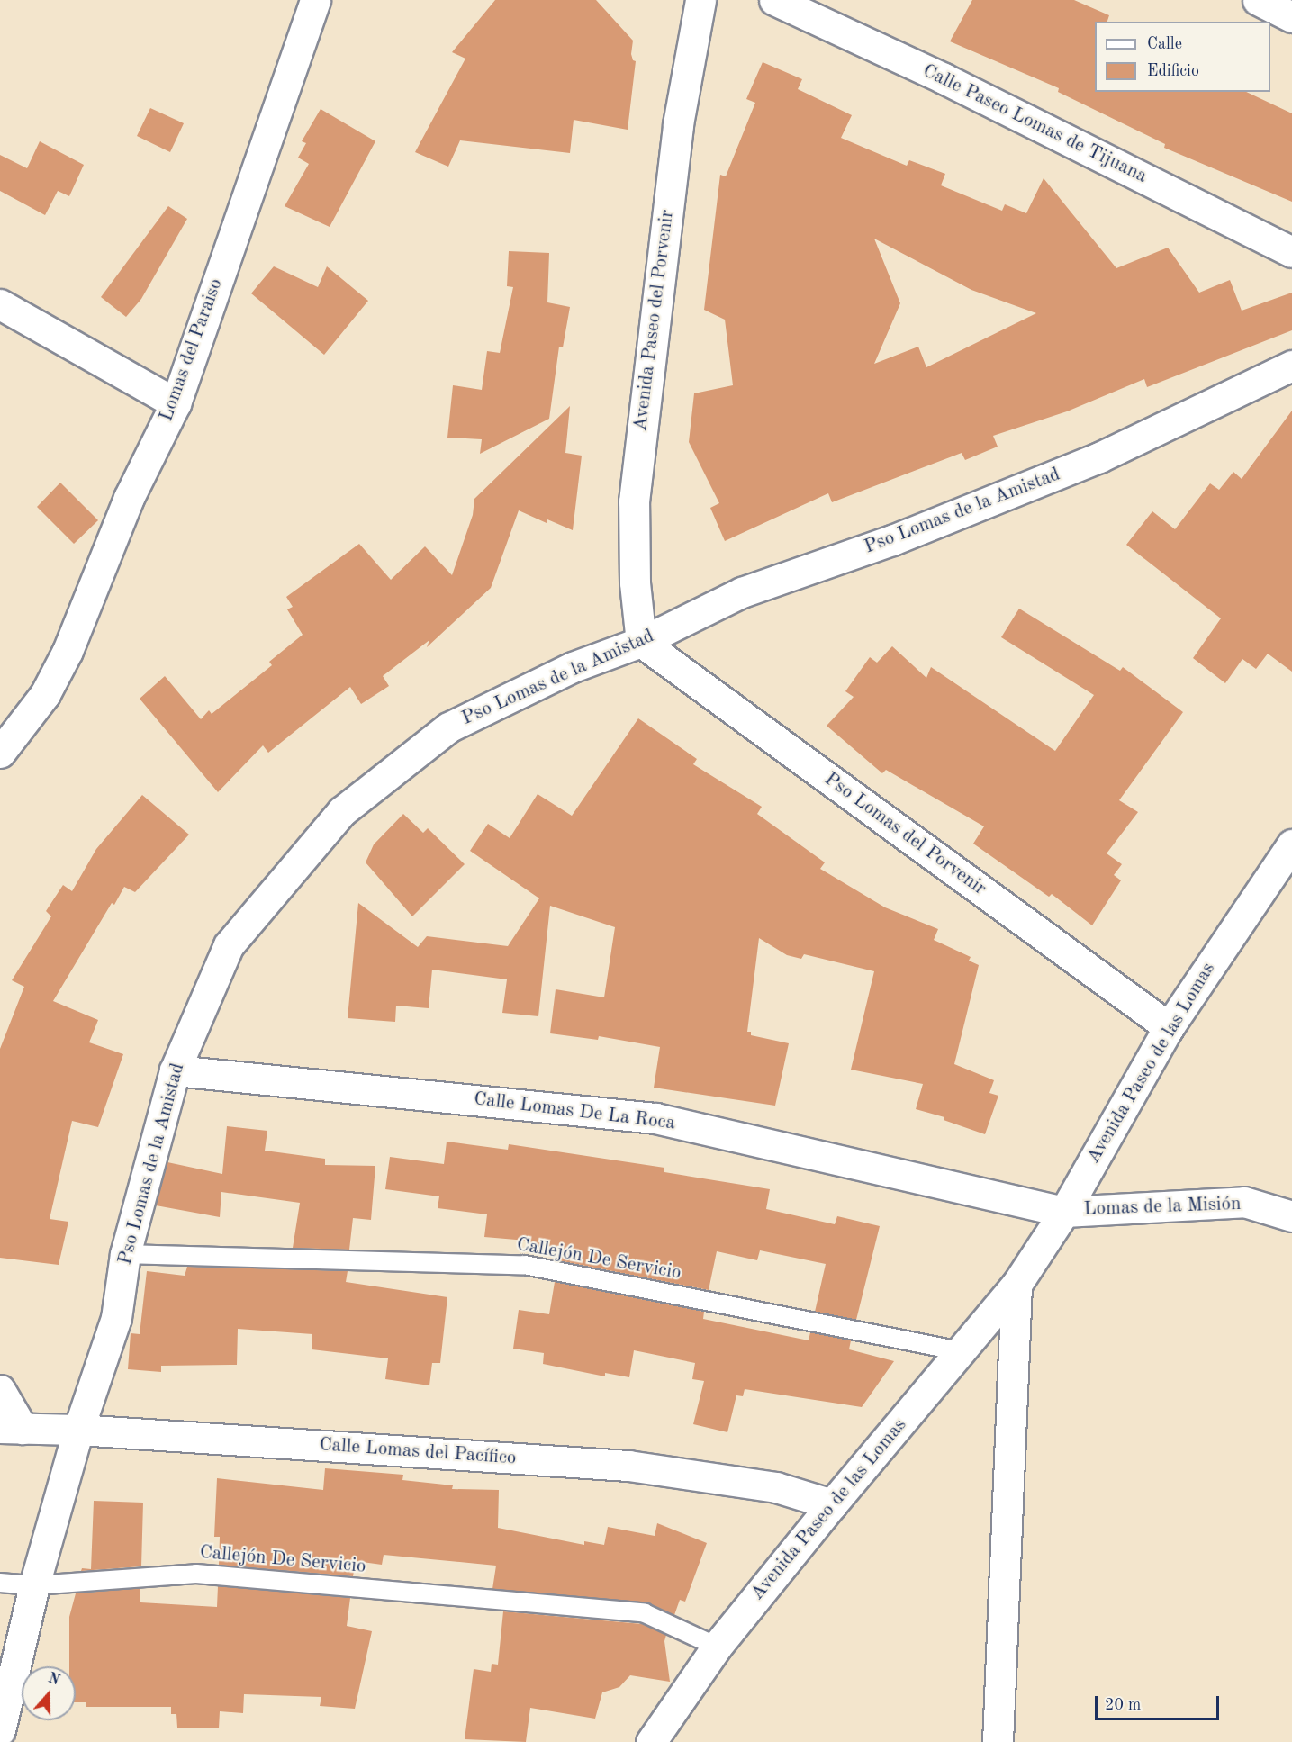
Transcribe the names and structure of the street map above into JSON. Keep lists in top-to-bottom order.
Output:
{
  "streets": {
    "street": [
      "Calle Paseo Lomas de Tijuana",
      "Avenida Paseo del Porvenir",
      "Lomas del Paraiso",
      "Pso Lomas de la Amistad",
      "Pso Lomas del Porvenir",
      "Avenida Paseo de las Lomas",
      "Calle Lomas De La Roca",
      "Lomas de la Misión",
      "Calle Lomas del Pacífico"
    ],
    "lane": ["Callejón De Servicio"]
  },
  "crossings": [
    ["Avenida Paseo del Porvenir", "Pso Lomas de la Amistad"],
    ["Avenida Paseo del Porvenir", "Pso Lomas del Porvenir"],
    ["Pso Lomas de la Amistad", "Pso Lomas del Porvenir"],
    ["Pso Lomas de la Amistad", "Calle Lomas De La Roca"],
    ["Pso Lomas de la Amistad", "Callejón De Servicio"],
    ["Pso Lomas de la Amistad", "Calle Lomas del Pacífico"],
    ["Pso Lomas del Porvenir", "Avenida Paseo de las Lomas"],
    ["Avenida Paseo de las Lomas", "Calle Lomas De La Roca"],
    ["Avenida Paseo de las Lomas", "Lomas de la Misión"],
    ["Avenida Paseo de las Lomas", "Callejón De Servicio"],
    ["Avenida Paseo de las Lomas", "Calle Lomas del Pacífico"],
    ["Calle Lomas De La Roca", "Lomas de la Misión"]
  ],
  "legend": ["Calle", "Edificio"],
  "scale_bar": "20 m",
  "north": "top"
}
